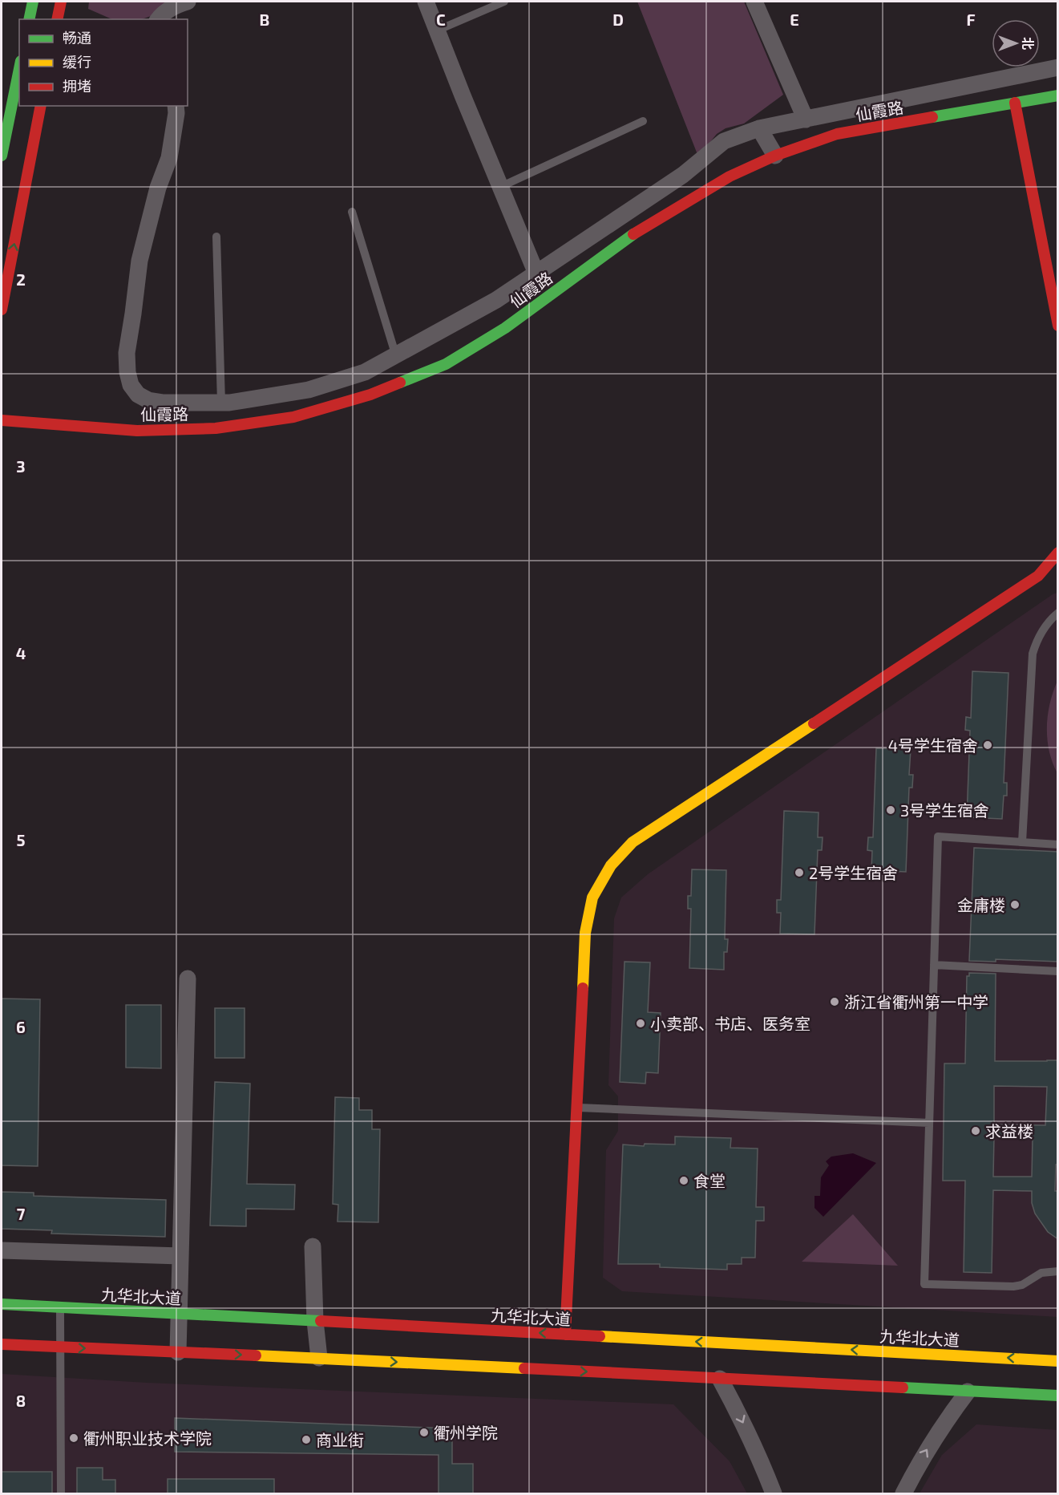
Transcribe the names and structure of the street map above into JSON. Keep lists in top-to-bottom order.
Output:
{
  "streets": {
    "main road": ["仙霞路", "九华北大道"]
  },
  "places": [
    "4号学生宿舍",
    "3号学生宿舍",
    "2号学生宿舍",
    "金庸楼",
    "浙江省衢州第一中学",
    "小卖部、书店、医务室",
    "求益楼",
    "食堂",
    "衢州学院",
    "衢州职业技术学院",
    "商业街"
  ],
  "legend": ["畅通", "缓行", "拥堵"],
  "north": "right",
  "grid": {
    "columns": [
      "B",
      "C",
      "D",
      "E",
      "F"
    ],
    "rows": [
      "2",
      "3",
      "4",
      "5",
      "6",
      "7",
      "8"
    ]
  }
}
